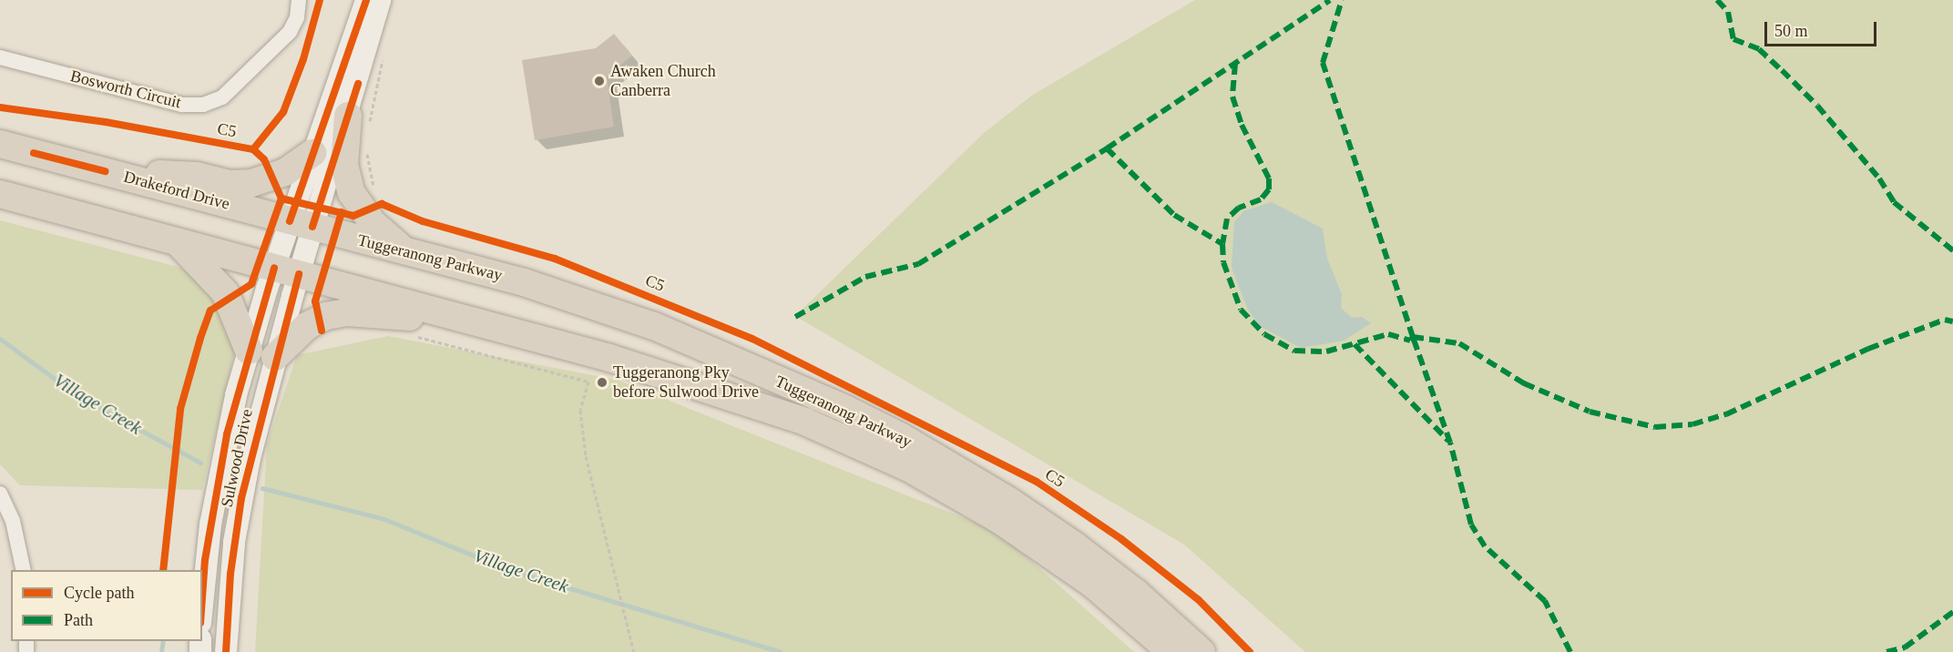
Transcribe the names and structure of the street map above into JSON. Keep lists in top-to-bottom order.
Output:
{
  "streets": {
    "highway": ["Drakeford Drive", "Tuggeranong Parkway"],
    "main road": ["Sulwood Drive"],
    "street": ["Bosworth Circuit"],
    "cycle path": ["C5"]
  },
  "crossings": [
    ["Drakeford Drive", "Tuggeranong Parkway"],
    ["Drakeford Drive", "Sulwood Drive"],
    ["Tuggeranong Parkway", "Sulwood Drive"]
  ],
  "water": ["Village Creek"],
  "places": ["Awaken Church Canberra", "Tuggeranong Pky before Sulwood Drive"],
  "legend": ["Cycle path", "Path"],
  "scale_bar": "50 m"
}
